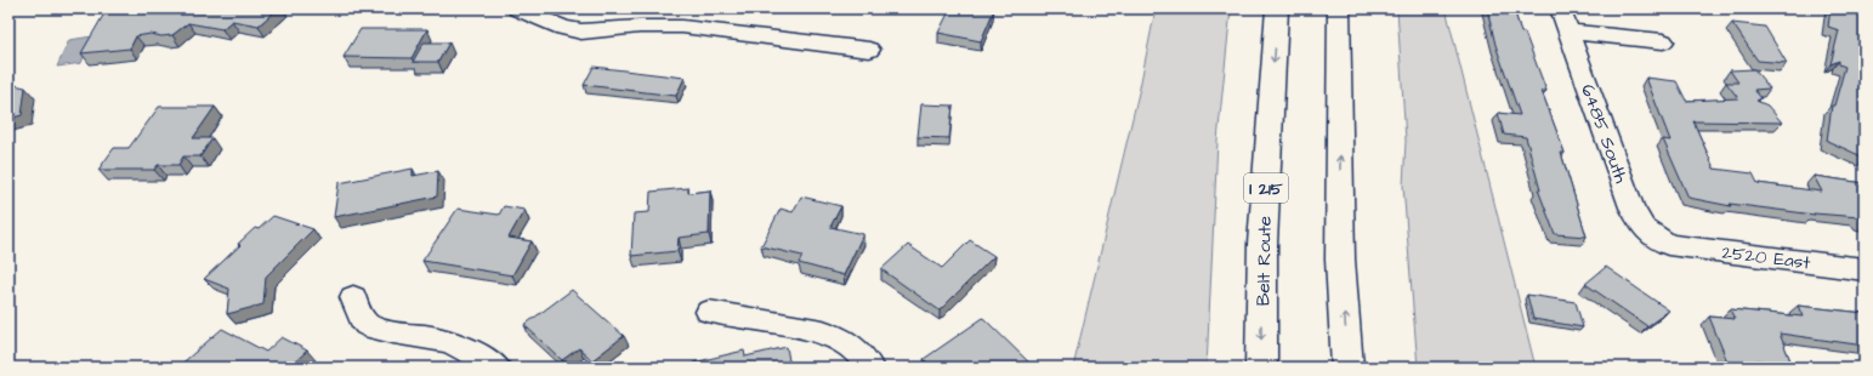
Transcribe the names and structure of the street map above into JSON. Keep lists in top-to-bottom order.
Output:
{
  "streets": {
    "highway": ["I 215", "Belt Route"],
    "street": ["6485 South", "2520 East"]
  },
  "crossings": [
    ["6485 South", "2520 East"]
  ]
}
